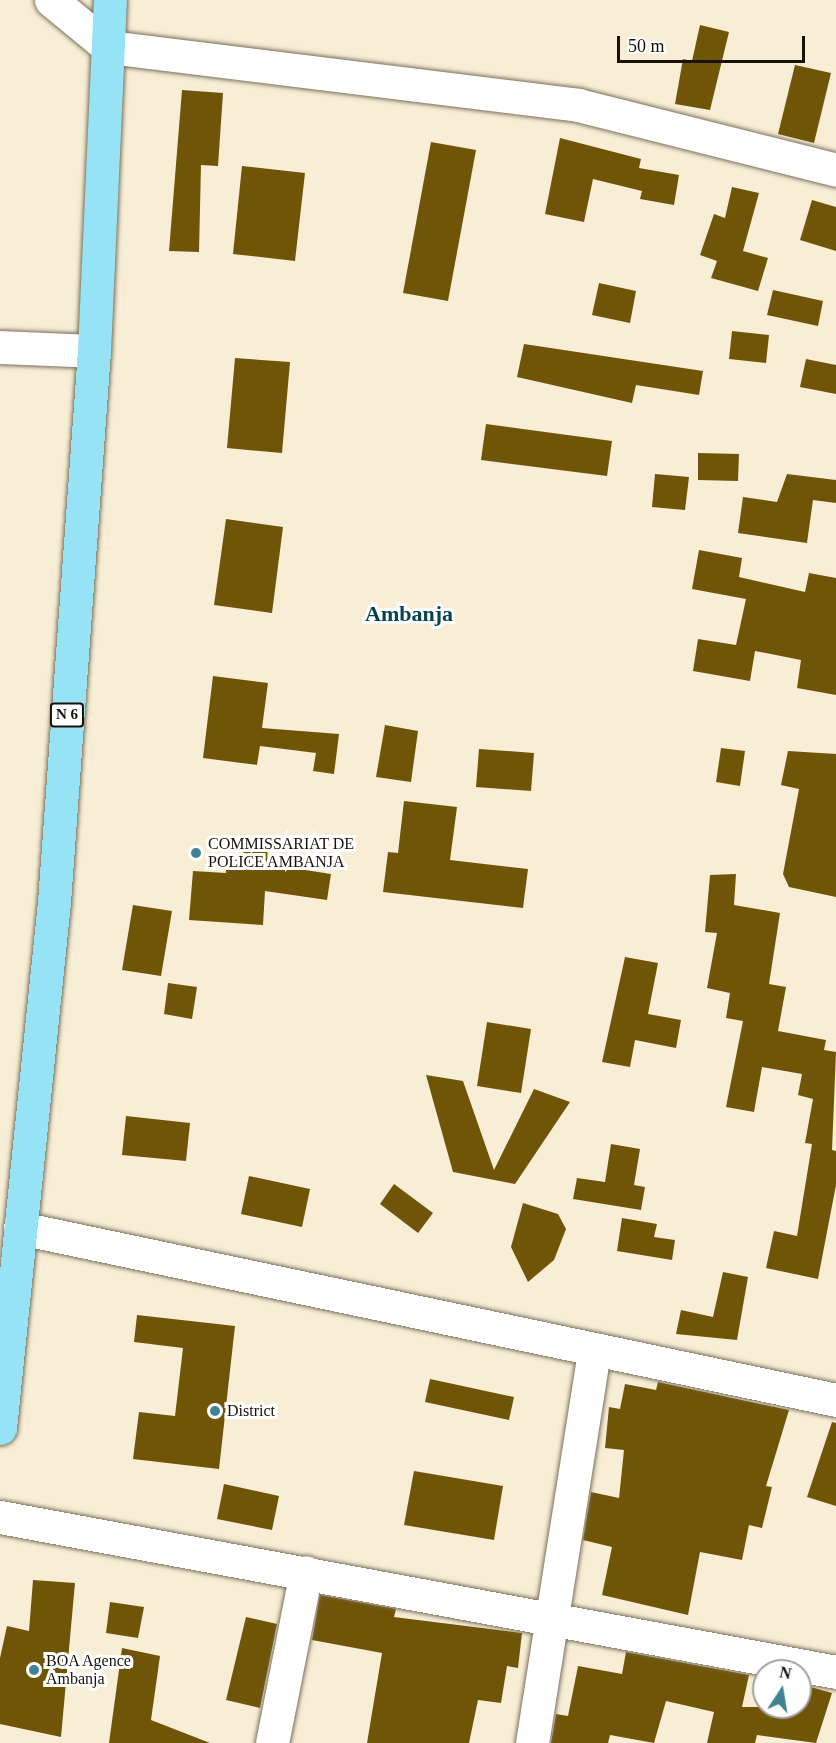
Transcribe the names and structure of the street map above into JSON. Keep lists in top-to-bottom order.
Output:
{
  "streets": {
    "main road": ["N 6"]
  },
  "districts": ["Ambanja"],
  "places": ["COMMISSARIAT DE POLICE AMBANJA", "District", "BOA Agence Ambanja"],
  "scale_bar": "50 m",
  "north": "top"
}
